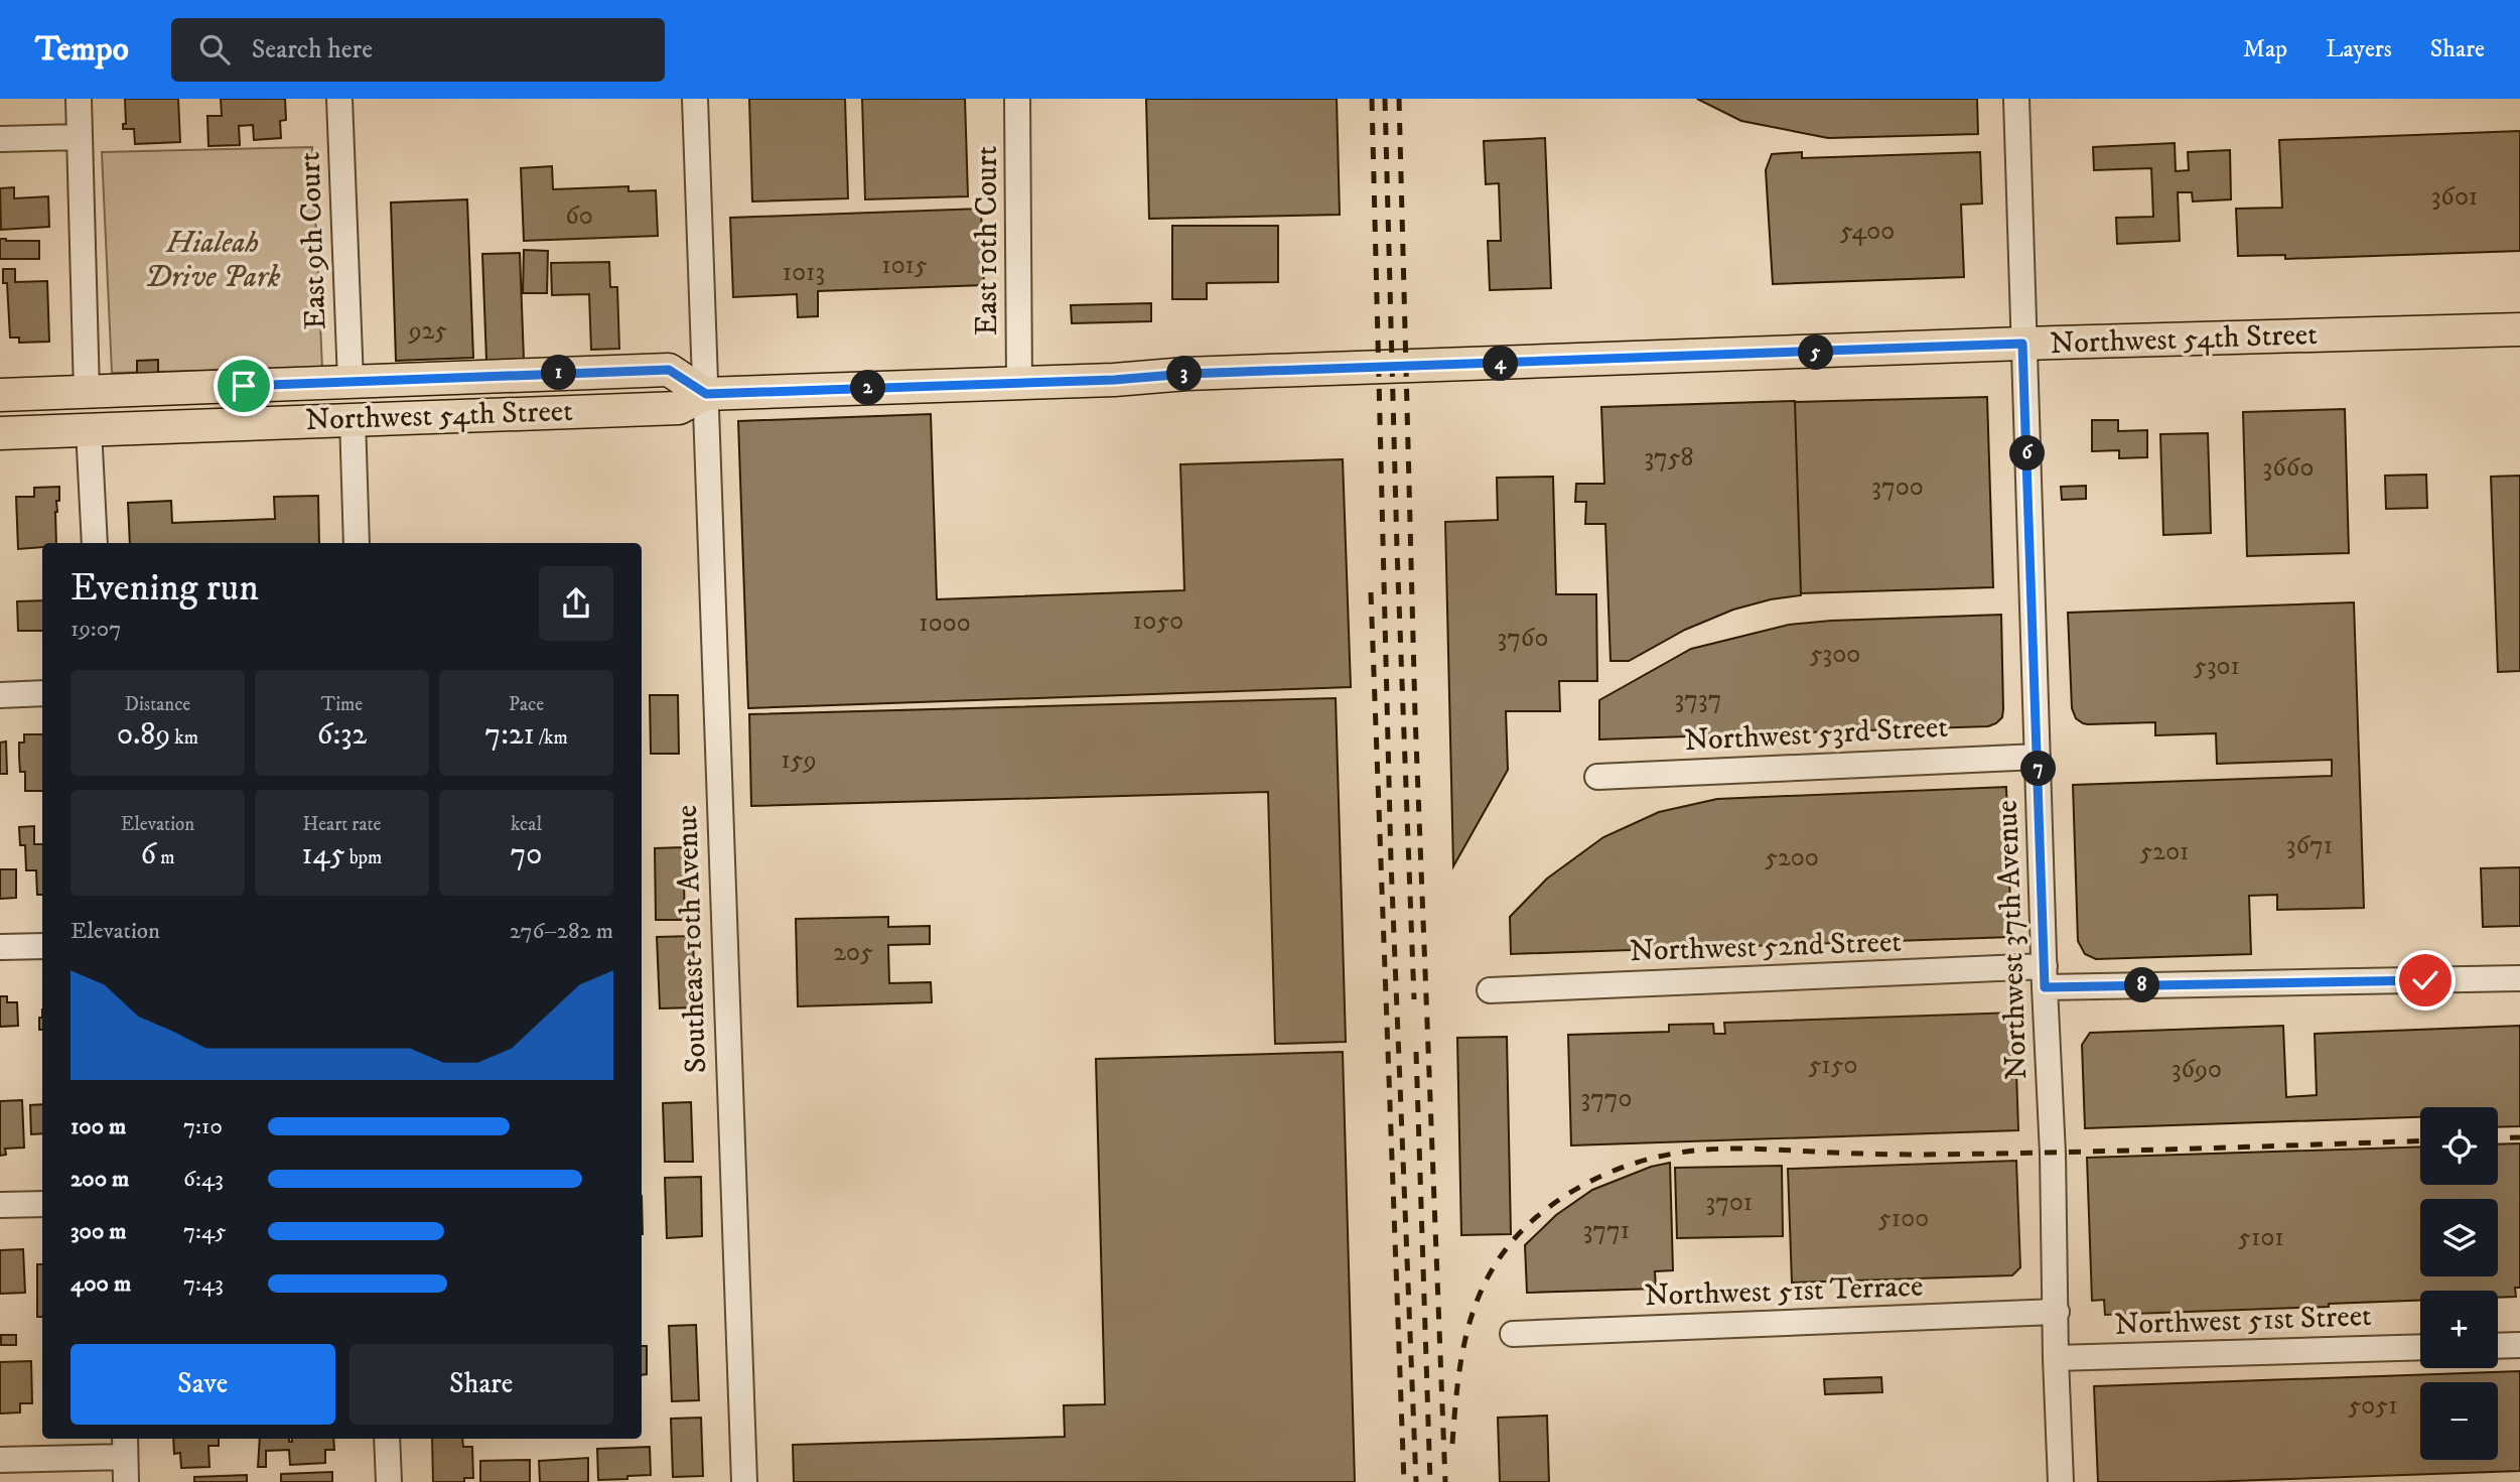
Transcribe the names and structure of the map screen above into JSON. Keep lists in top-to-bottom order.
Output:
{
  "streets": {
    "main road": ["Northwest 54th Street"],
    "street": [
      "East 9th Court",
      "East 10th Court",
      "Northwest 53rd Street",
      "Southeast 10th Avenue",
      "Northwest 37th Avenue",
      "Northwest 52nd Street",
      "Northwest 51st Terrace",
      "Northwest 51st Street"
    ]
  },
  "crossings": [
    ["East 9th Court", "Northwest 54th Street"],
    ["East 10th Court", "Northwest 54th Street"],
    ["Northwest 54th Street", "Southeast 10th Avenue"],
    ["Northwest 54th Street", "Northwest 37th Avenue"],
    ["Northwest 53rd Street", "Northwest 37th Avenue"],
    ["Northwest 37th Avenue", "Northwest 52nd Street"],
    ["Northwest 37th Avenue", "Northwest 51st Terrace"],
    ["Northwest 37th Avenue", "Northwest 51st Street"]
  ],
  "parks": ["Hialeah Drive Park"],
  "house_numbers": [
    "3601",
    "60",
    "5400",
    "1015",
    "1013",
    "925",
    "3758",
    "3660",
    "3700",
    "1050",
    "1000",
    "3760",
    "5300",
    "5301",
    "3737",
    "159",
    "3671",
    "5201",
    "5200",
    "205",
    "5150",
    "3690",
    "3770",
    "3701",
    "5100",
    "3771",
    "5101",
    "5051"
  ],
  "page": {
    "header": "Tempo",
    "search": "Search here",
    "nav": ["Map", "Layers", "Share"],
    "pins": [
      "5",
      "4",
      "1",
      "3",
      "2",
      "6",
      "7",
      "8"
    ],
    "heading": ["Evening run", "19:07"],
    "stats": [
      ["Distance", "0.89 km"],
      ["Time", "6:32"],
      ["Pace", "7:21 /km"],
      ["Elevation", "6 m"],
      ["Heart rate", "145 bpm"],
      ["kcal", "70"]
    ],
    "chart": ["Elevation", "276–282 m"],
    "list": [
      {
        "name": "100 m",
        "note": "7:10"
      },
      {
        "name": "200 m",
        "note": "6:43"
      },
      {
        "name": "300 m",
        "note": "7:45"
      },
      {
        "name": "400 m",
        "note": "7:43"
      }
    ],
    "map_buttons": ["+", "−"],
    "buttons": ["Save", "Share"]
  }
}
